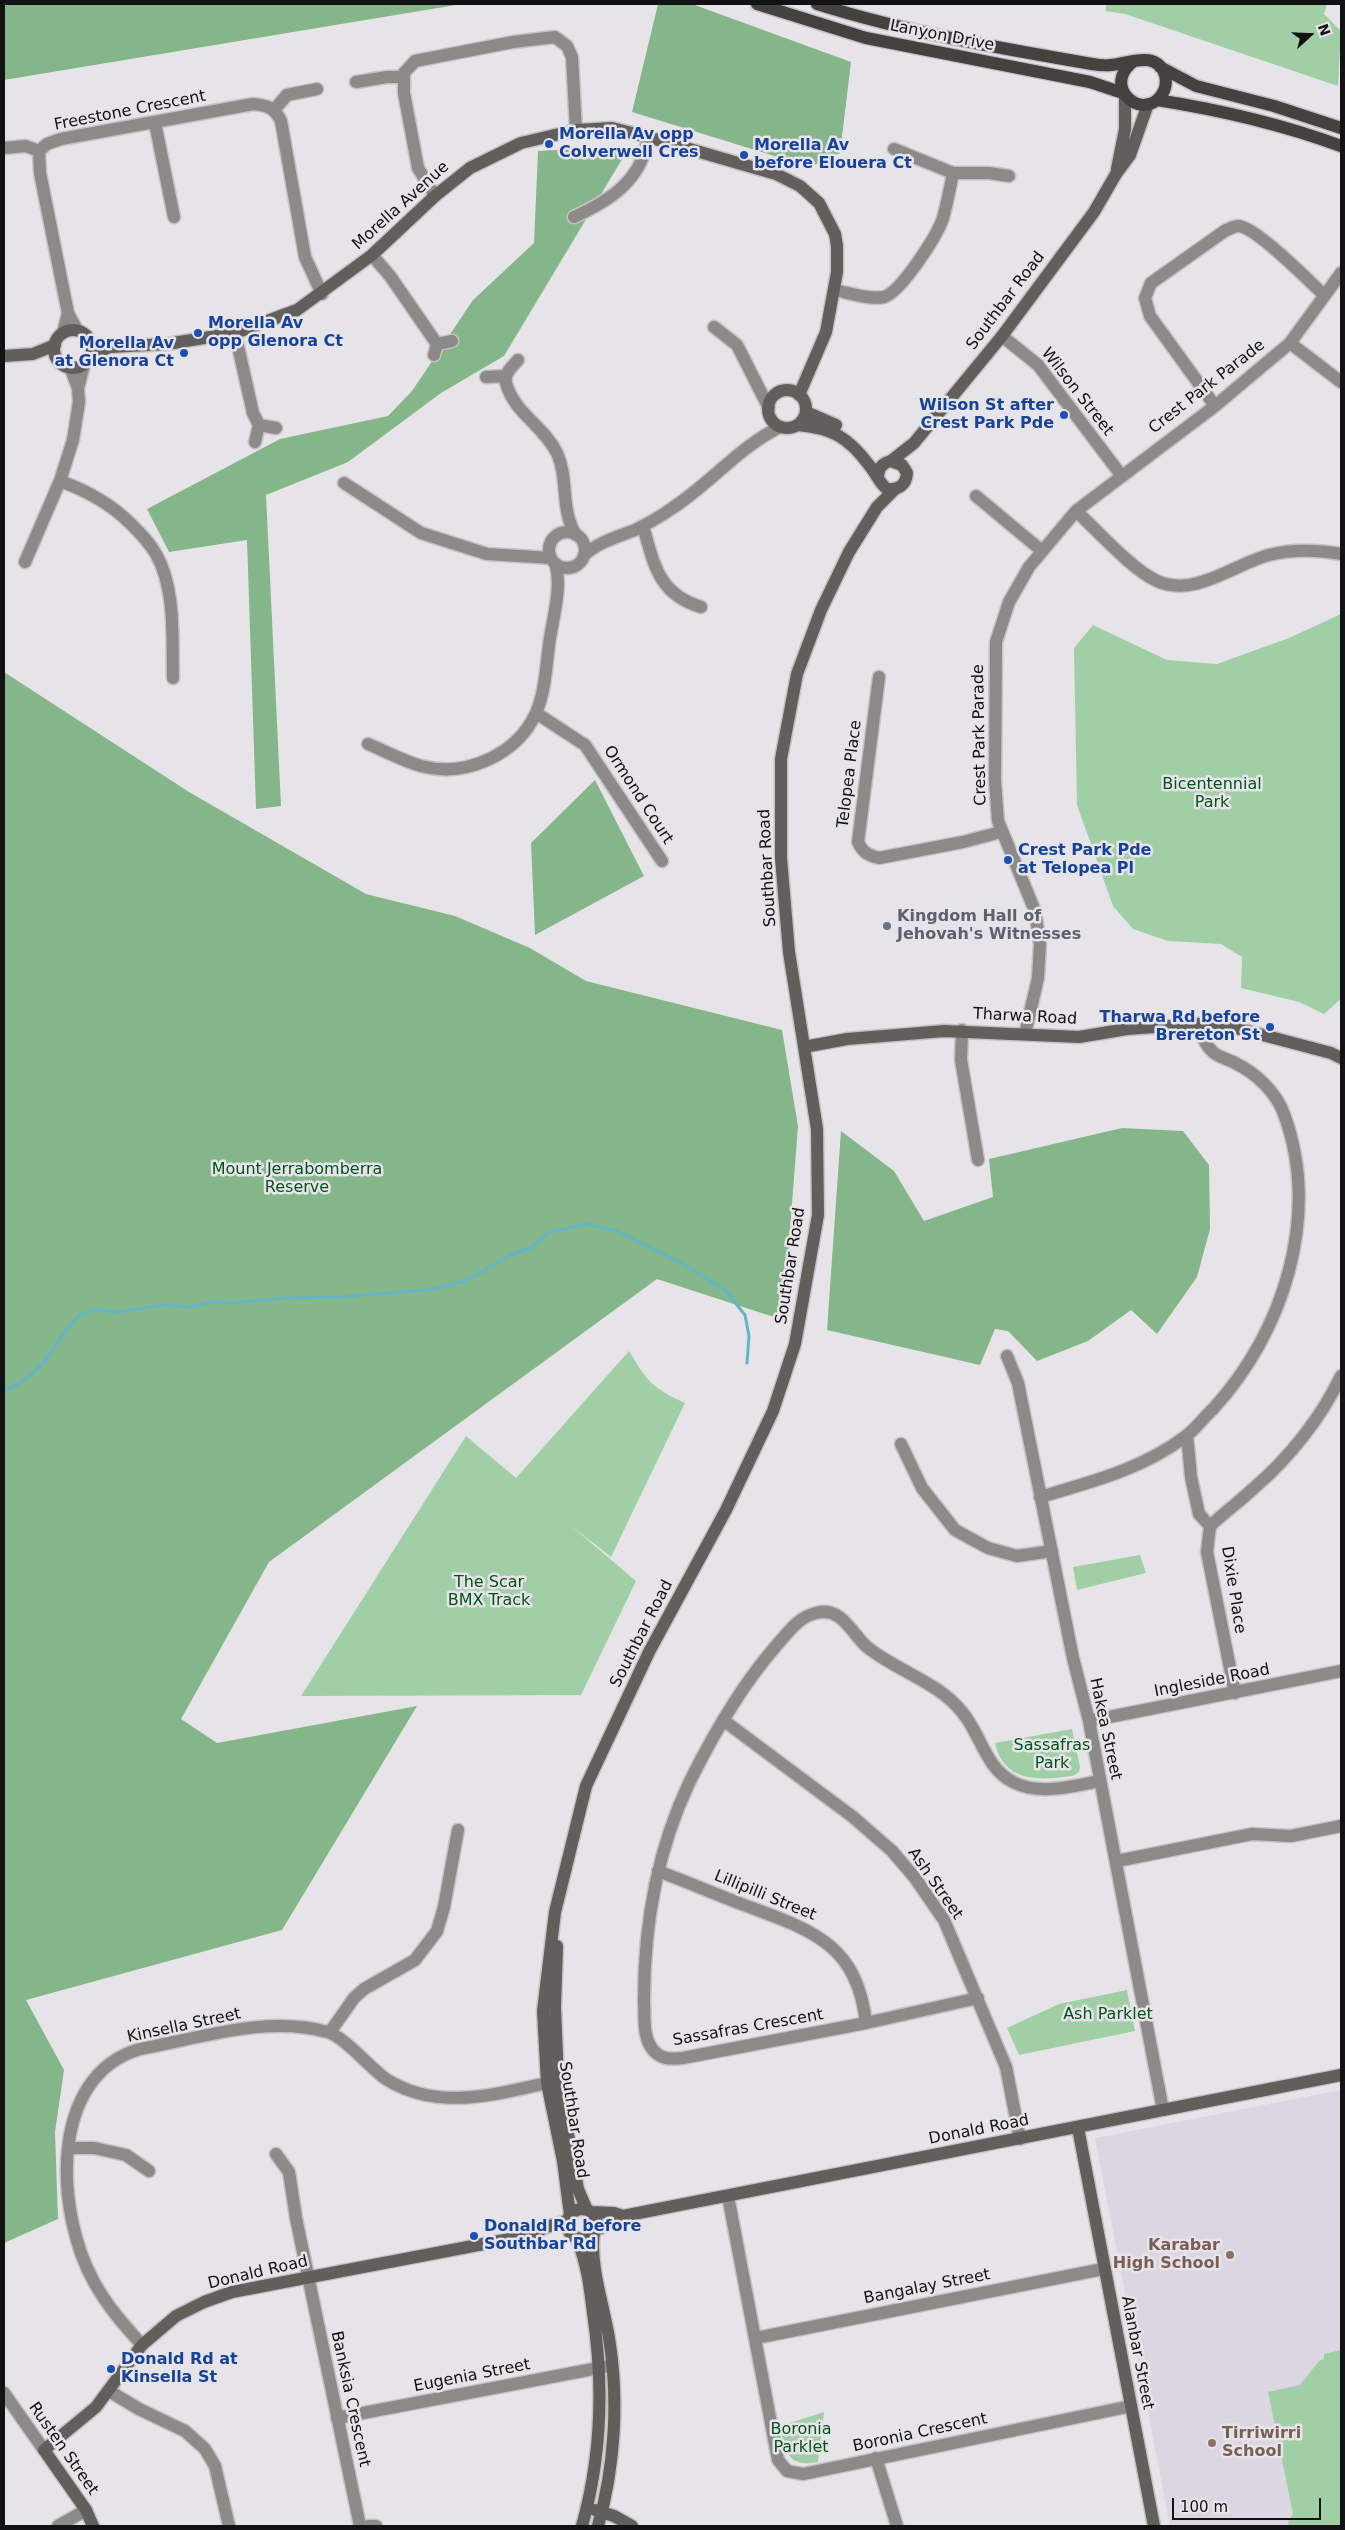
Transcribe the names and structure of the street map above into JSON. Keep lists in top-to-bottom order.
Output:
{
  "streets": {
    "main road": ["Lanyon Drive"],
    "street": [
      "Freestone Crescent",
      "Morella Avenue",
      "Southbar Road",
      "Crest Park Parade",
      "Wilson Street",
      "Telopea Place",
      "Ormond Court",
      "Tharwa Road",
      "Dixie Place",
      "Ingleside Road",
      "Hakea Street",
      "Ash Street",
      "Lillipilli Street",
      "Kinsella Street",
      "Sassafras Crescent",
      "Donald Road",
      "Bangalay Street",
      "Alanbar Street",
      "Eugenia Street",
      "Banksia Crescent",
      "Boronia Crescent",
      "Rusten Street"
    ]
  },
  "crossings": [
    ["Lanyon Drive", "Southbar Road"],
    ["Freestone Crescent", "Morella Avenue"],
    ["Southbar Road", "Wilson Street"],
    ["Southbar Road", "Tharwa Road"],
    ["Southbar Road", "Kinsella Street"],
    ["Southbar Road", "Donald Road"],
    ["Crest Park Parade", "Wilson Street"],
    ["Crest Park Parade", "Telopea Place"],
    ["Crest Park Parade", "Tharwa Road"],
    ["Dixie Place", "Ingleside Road"],
    ["Ingleside Road", "Hakea Street"],
    ["Hakea Street", "Sassafras Crescent"],
    ["Hakea Street", "Donald Road"],
    ["Ash Street", "Sassafras Crescent"],
    ["Ash Street", "Donald Road"],
    ["Lillipilli Street", "Sassafras Crescent"],
    ["Kinsella Street", "Donald Road"],
    ["Donald Road", "Alanbar Street"],
    ["Donald Road", "Banksia Crescent"],
    ["Donald Road", "Boronia Crescent"],
    ["Donald Road", "Rusten Street"],
    ["Bangalay Street", "Alanbar Street"],
    ["Bangalay Street", "Boronia Crescent"],
    ["Alanbar Street", "Boronia Crescent"],
    ["Eugenia Street", "Banksia Crescent"]
  ],
  "parks": [
    "Bicentennial Park",
    "Mount Jerrabomberra Reserve",
    "The Scar BMX Track",
    "Sassafras Park",
    "Ash Parklet",
    "Boronia Parklet"
  ],
  "places": [
    "Morella Av opp Colverwell Cres",
    "Morella Av before Elouera Ct",
    "Morella Av opp Glenora Ct",
    "Morella Av at Glenora Ct",
    "Wilson St after Crest Park Pde",
    "Crest Park Pde at Telopea Pl",
    "Kingdom Hall of Jehovah's Witnesses",
    "Tharwa Rd before Brereton St",
    "Donald Rd before Southbar Rd",
    "Karabar High School",
    "Donald Rd at Kinsella St",
    "Tirriwirri School"
  ],
  "scale_bar": "100 m",
  "north": "right"
}
